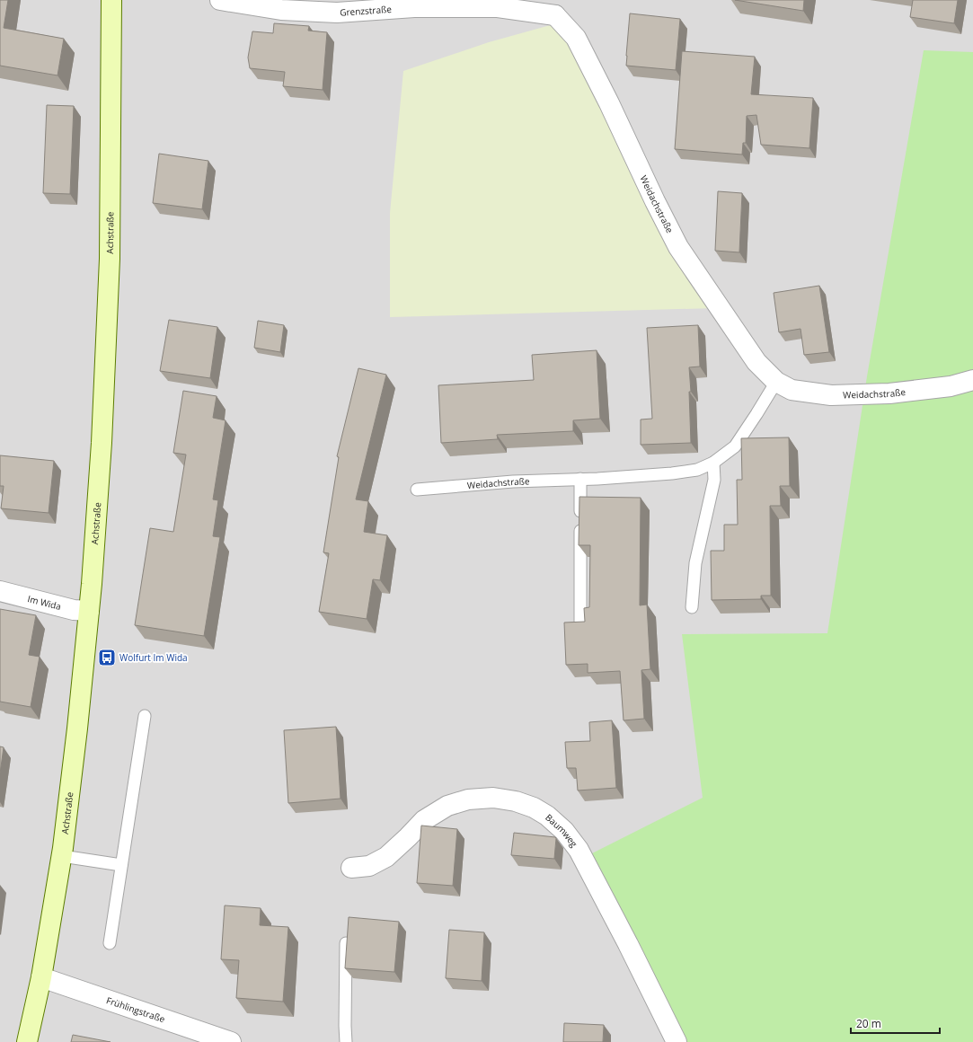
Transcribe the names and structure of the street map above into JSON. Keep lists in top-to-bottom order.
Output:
{
  "streets": {
    "main road": ["Achstraße"],
    "street": [
      "Grenzstraße",
      "Weidachstraße",
      "Im Wida",
      "Baumweg",
      "Frühlingstraße"
    ]
  },
  "crossings": [
    ["Grenzstraße", "Weidachstraße"],
    ["Achstraße", "Im Wida"],
    ["Achstraße", "Frühlingstraße"]
  ],
  "places": {
    "bus stop": ["Wolfurt Im Wida"]
  },
  "scale_bar": "20 m"
}
